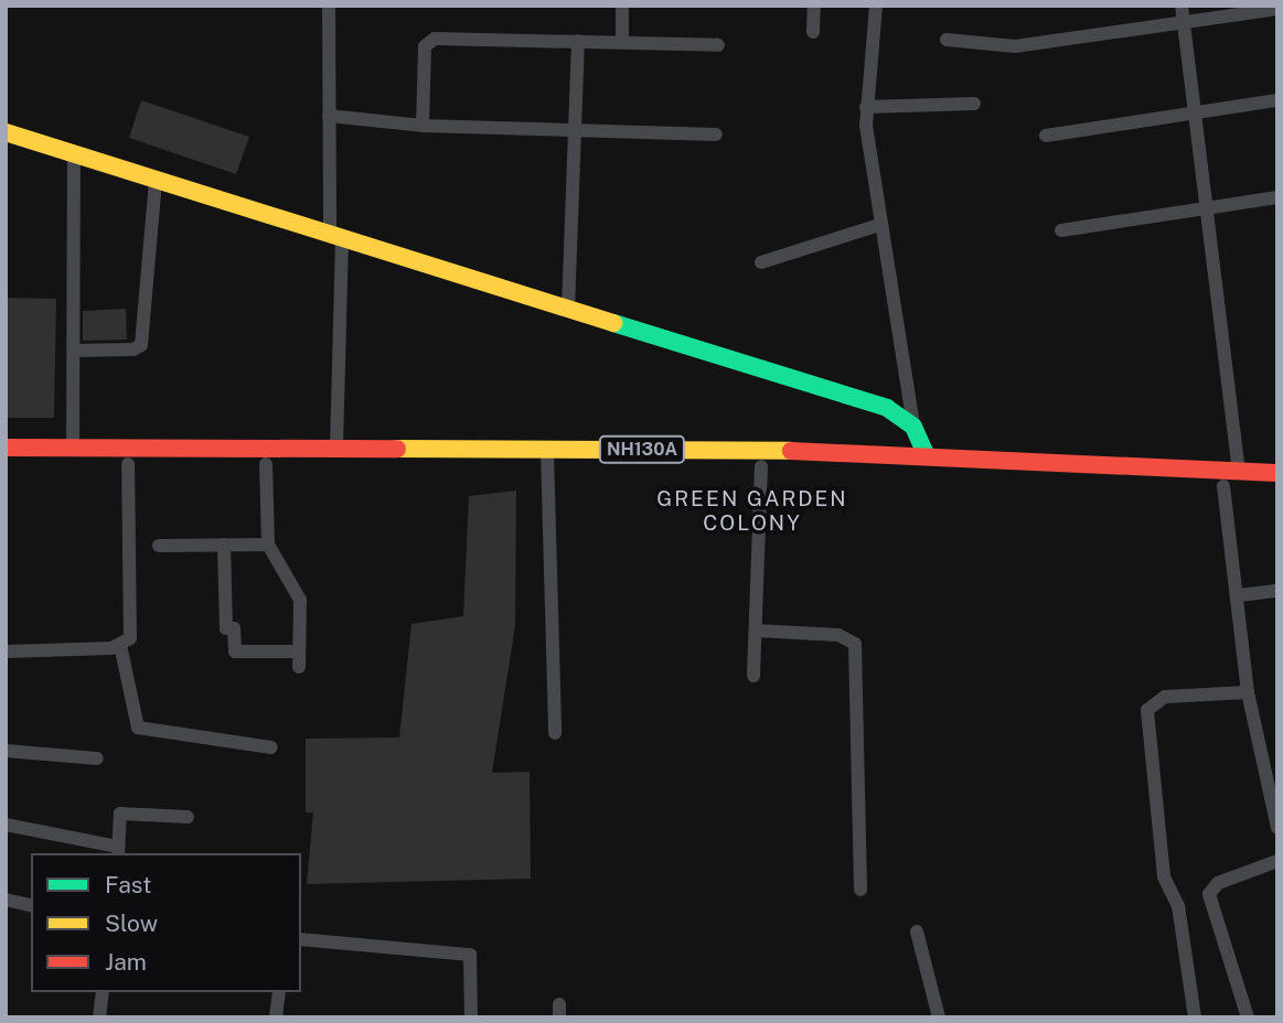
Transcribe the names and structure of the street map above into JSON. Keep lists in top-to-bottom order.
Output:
{
  "streets": {
    "main road": ["NH130A"]
  },
  "districts": ["GREEN GARDEN COLONY"],
  "legend": ["Fast", "Slow", "Jam"]
}
